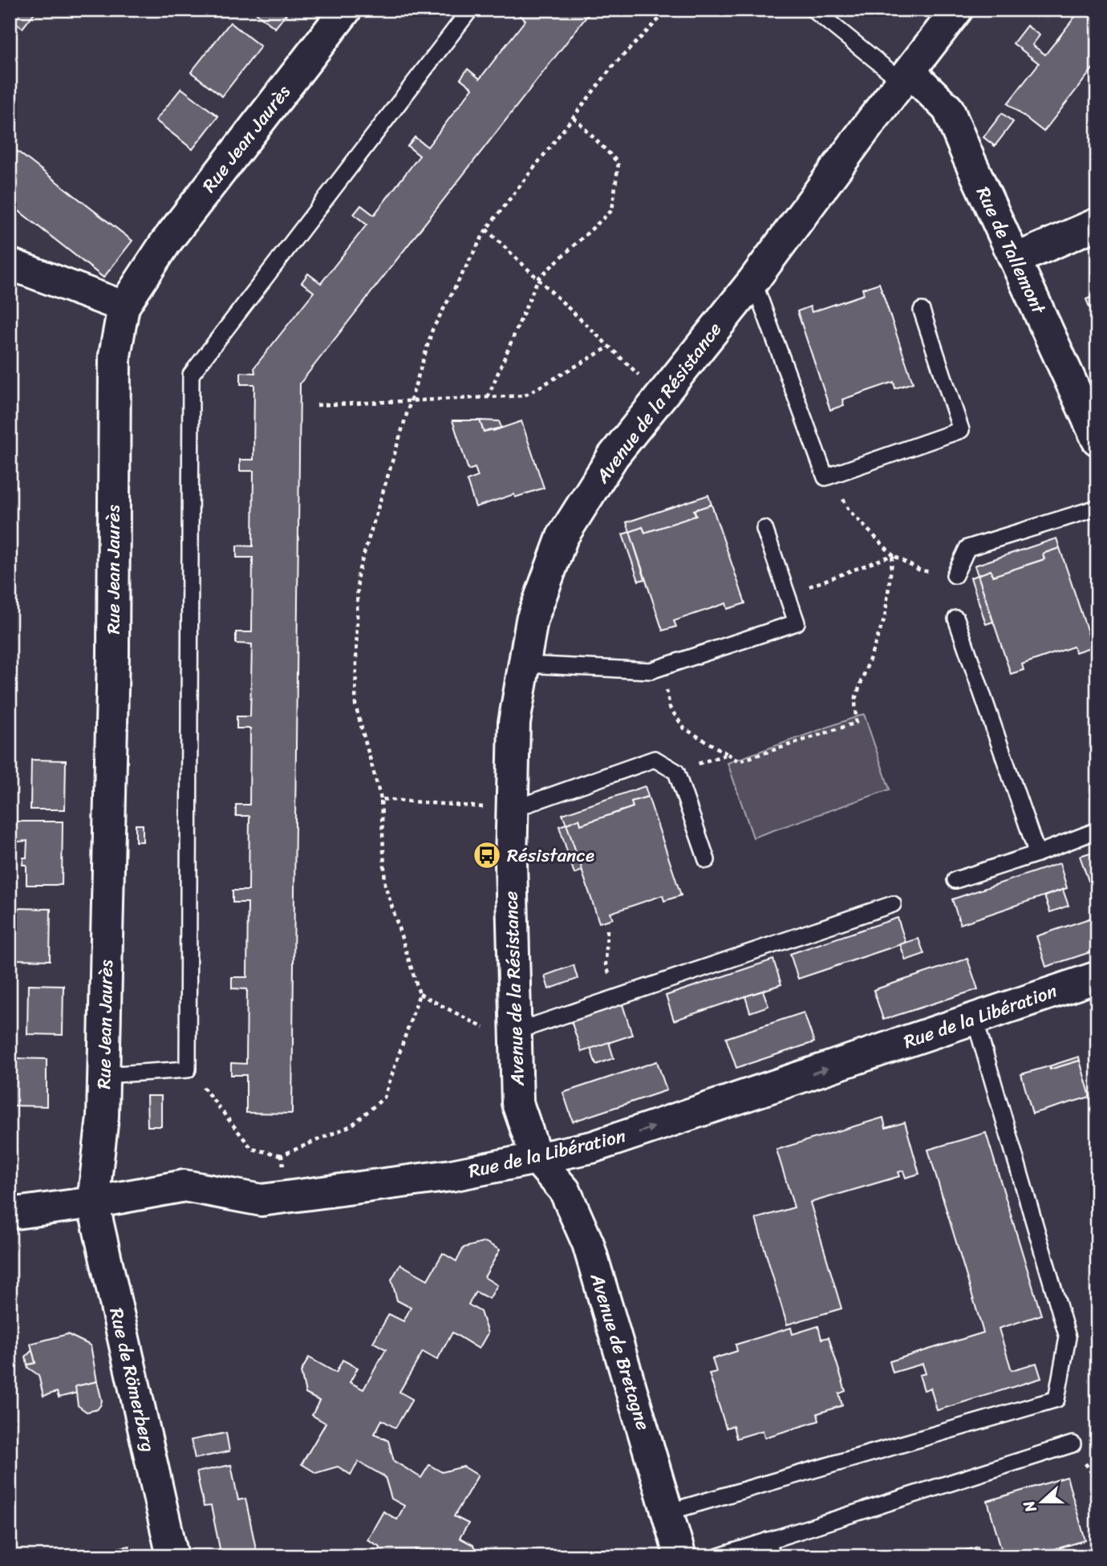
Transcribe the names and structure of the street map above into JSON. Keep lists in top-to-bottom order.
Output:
{
  "streets": {
    "street": [
      "Rue Jean Jaurès",
      "Rue de Tallemont",
      "Avenue de la Résistance",
      "Rue de la Libération",
      "Avenue de Bretagne",
      "Rue de Römerberg"
    ]
  },
  "crossings": [
    ["Rue Jean Jaurès", "Rue de la Libération"],
    ["Rue Jean Jaurès", "Rue de Römerberg"],
    ["Rue de Tallemont", "Avenue de la Résistance"],
    ["Avenue de la Résistance", "Rue de la Libération"],
    ["Avenue de la Résistance", "Avenue de Bretagne"],
    ["Rue de la Libération", "Avenue de Bretagne"],
    ["Rue de la Libération", "Rue de Römerberg"]
  ],
  "one_way": ["Rue de la Libération"],
  "places": {
    "bus stop": ["Résistance"]
  },
  "north": "left"
}
